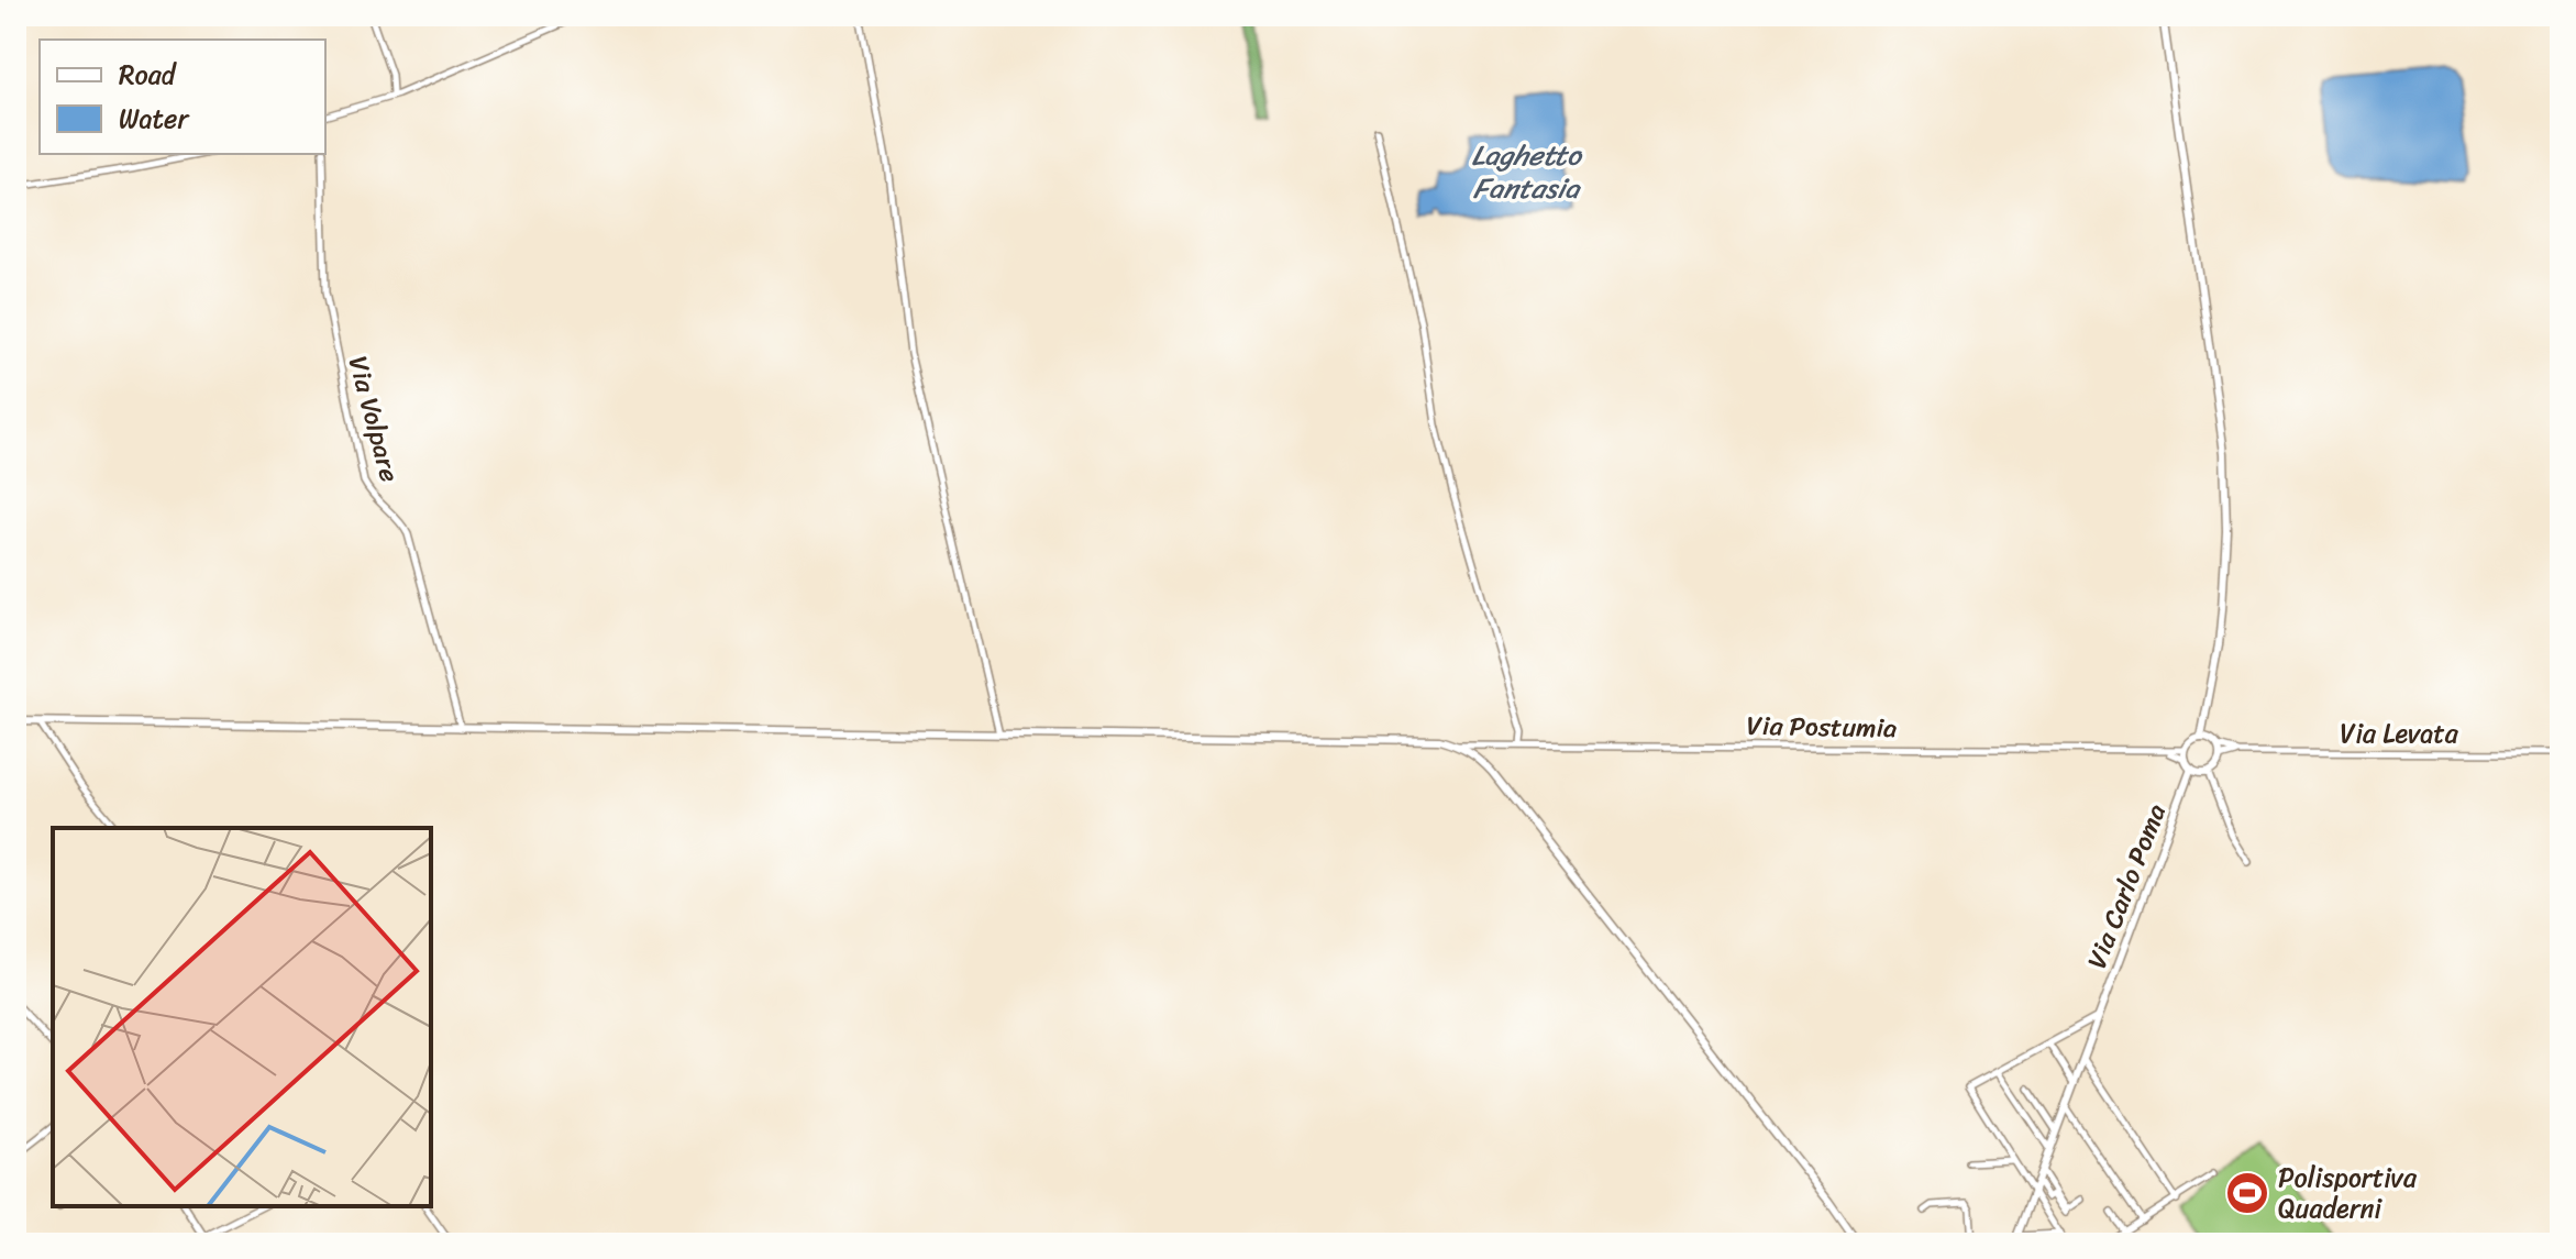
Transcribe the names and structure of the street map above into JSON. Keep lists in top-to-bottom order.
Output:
{
  "streets": {
    "main road": ["Via Carlo Poma"],
    "street": ["Via Volpare", "Via Postumia", "Via Levata"]
  },
  "crossings": [
    ["Via Postumia", "Via Levata"],
    ["Via Postumia", "Via Carlo Poma"],
    ["Via Levata", "Via Carlo Poma"]
  ],
  "water": ["Laghetto Fantasia"],
  "places": {
    "sports": ["Polisportiva Quaderni"]
  },
  "legend": ["Road", "Water"]
}
